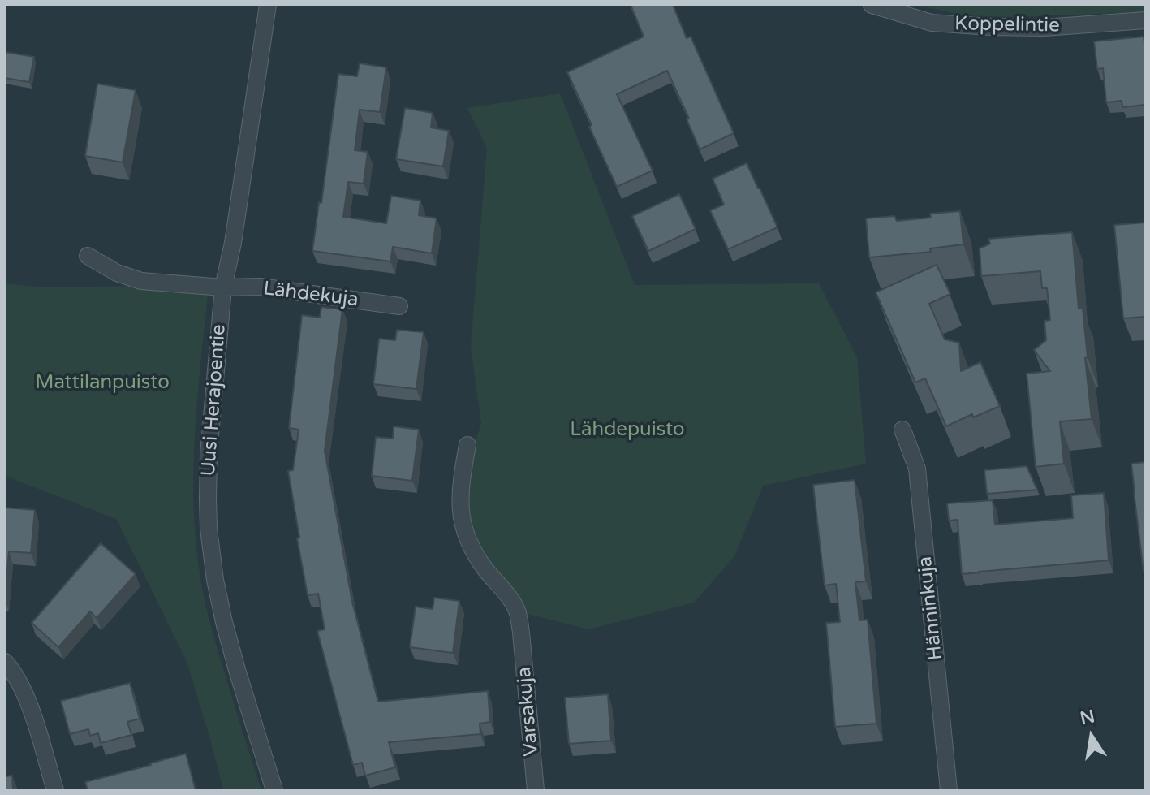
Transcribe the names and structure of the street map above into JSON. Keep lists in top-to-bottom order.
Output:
{
  "streets": {
    "street": [
      "Koppelintie",
      "Lähdekuja",
      "Uusi Herajoentie",
      "Hänninkuja",
      "Varsakuja"
    ]
  },
  "crossings": [
    ["Lähdekuja", "Uusi Herajoentie"]
  ],
  "parks": ["Mattilanpuisto", "Lähdepuisto"],
  "north": "top"
}
